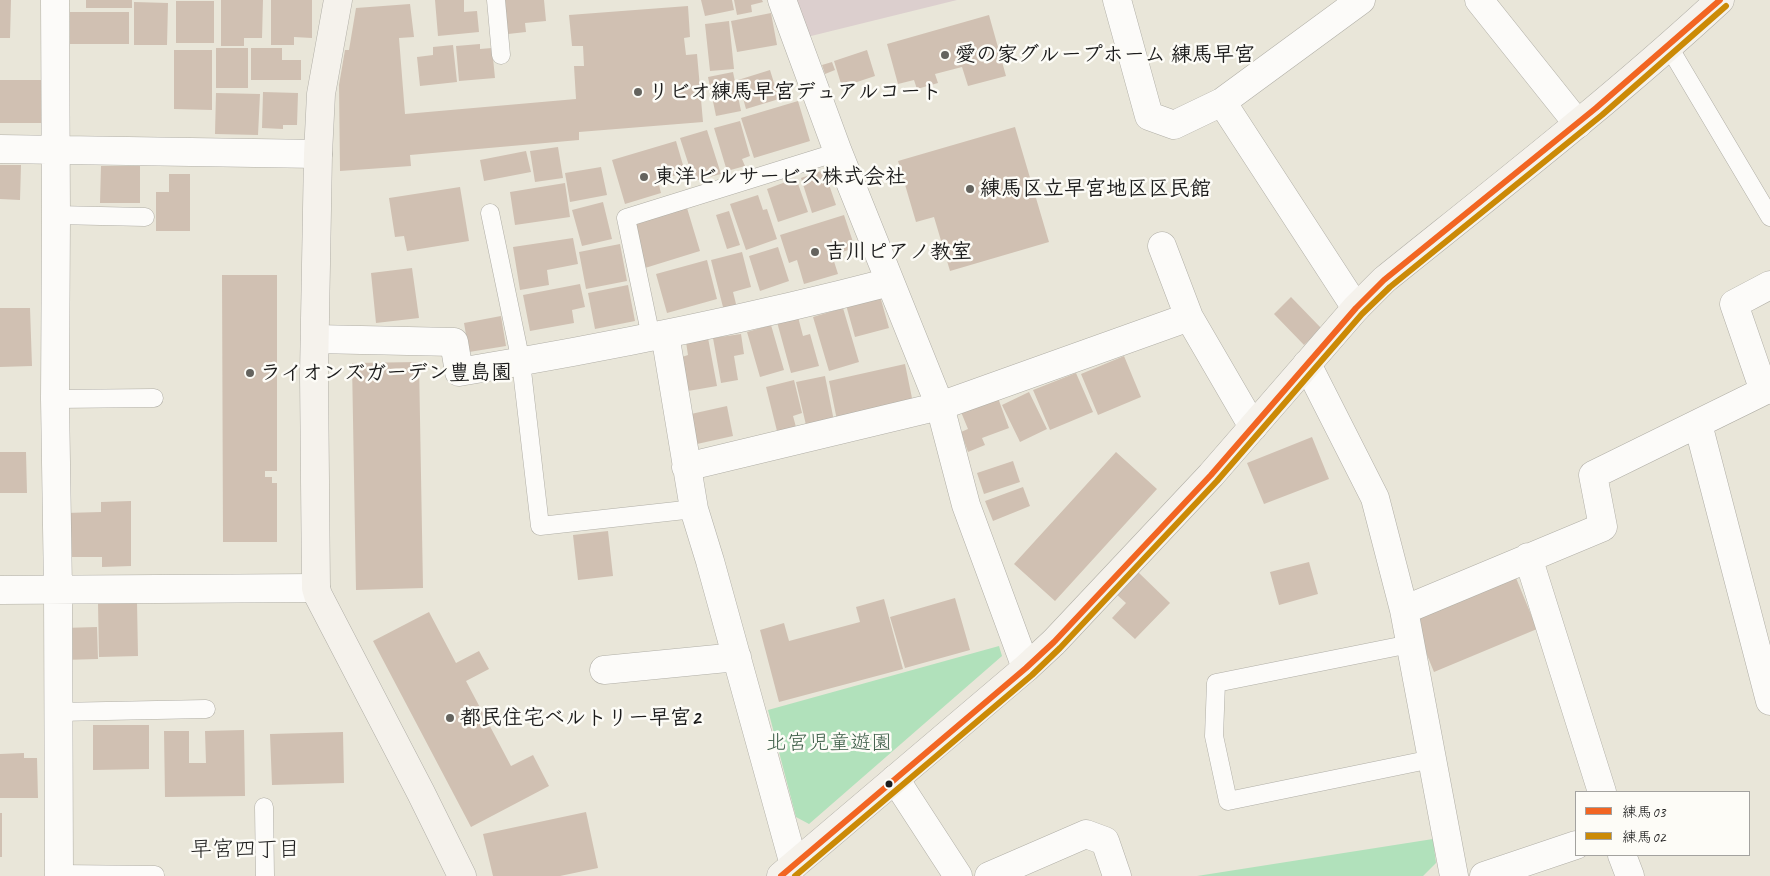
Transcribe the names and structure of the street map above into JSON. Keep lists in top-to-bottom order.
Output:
{
  "districts": ["早宮四丁目"],
  "parks": ["北宮児童遊園"],
  "places": [
    "愛の家グループホーム 練馬早宮",
    "リビオ練馬早宮デュアルコート",
    "東洋ビルサービス株式会社",
    "練馬区立早宮地区区民館",
    "吉川ピアノ教室",
    "ライオンズガーデン豊島園",
    "都民住宅ベルトリー早宮2"
  ],
  "lines": ["transit line 練馬03", "transit line 練馬02"],
  "legend": ["練馬03", "練馬02"]
}
